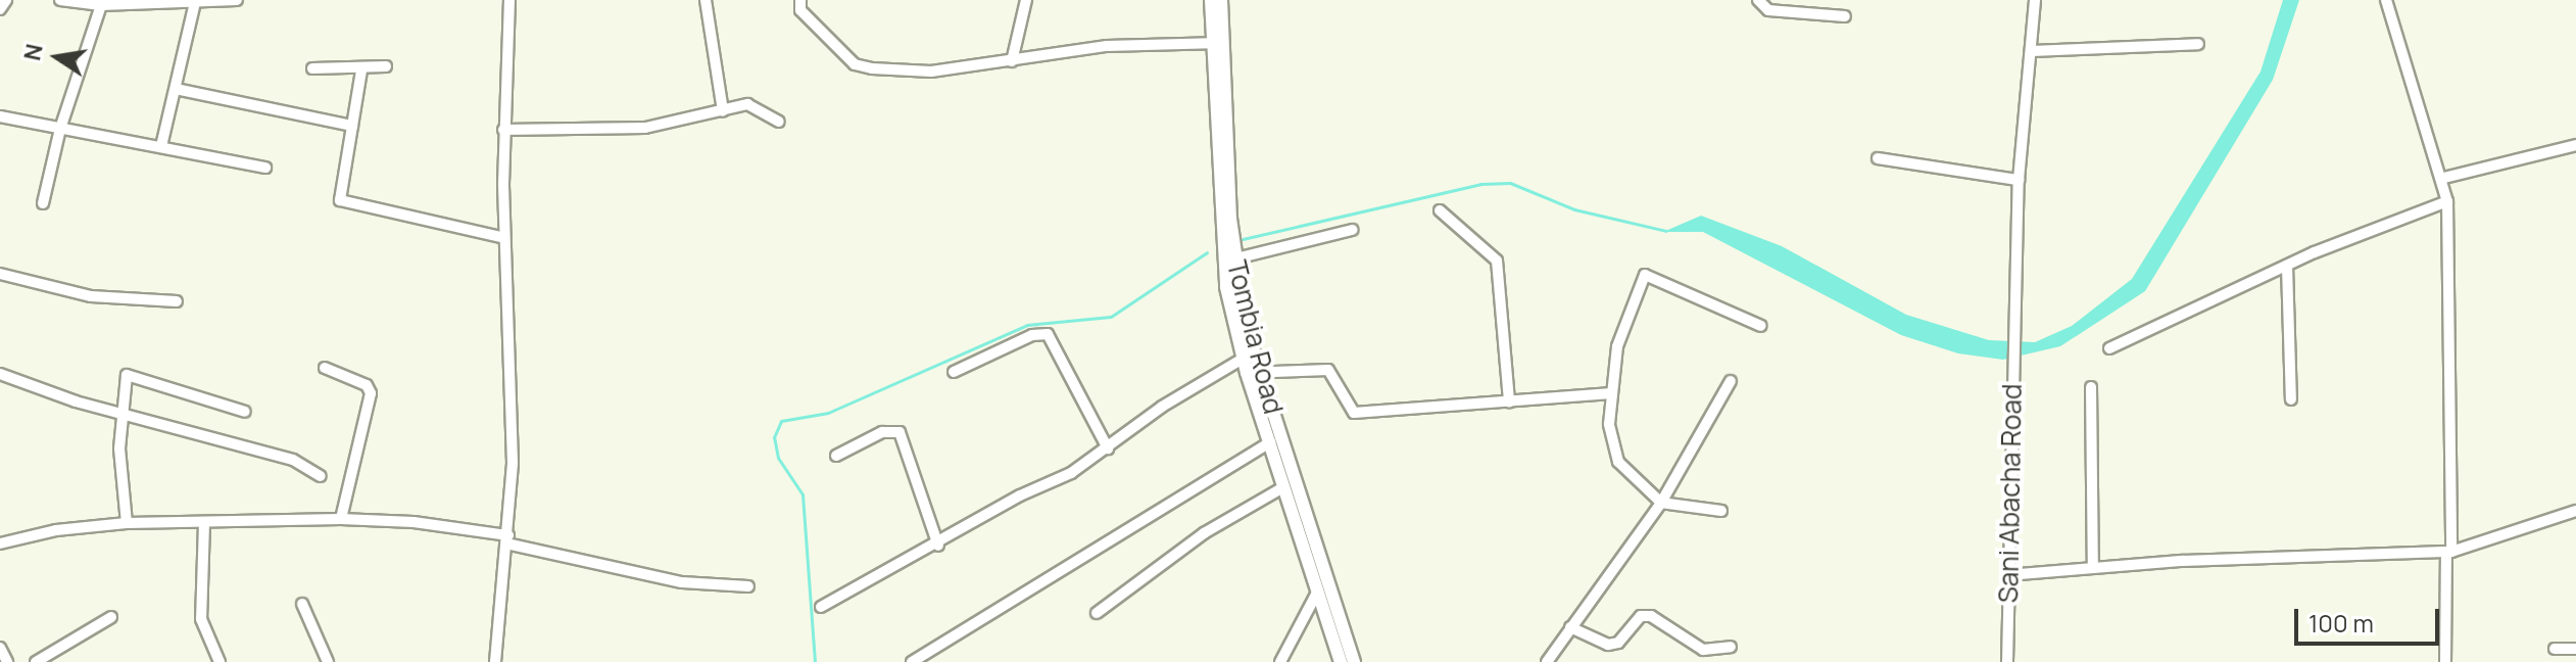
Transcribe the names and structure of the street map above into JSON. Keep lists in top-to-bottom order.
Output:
{
  "streets": {
    "main road": ["Tombia Road"],
    "street": ["Sani Abacha Road"]
  },
  "scale_bar": "100 m",
  "north": "left"
}
